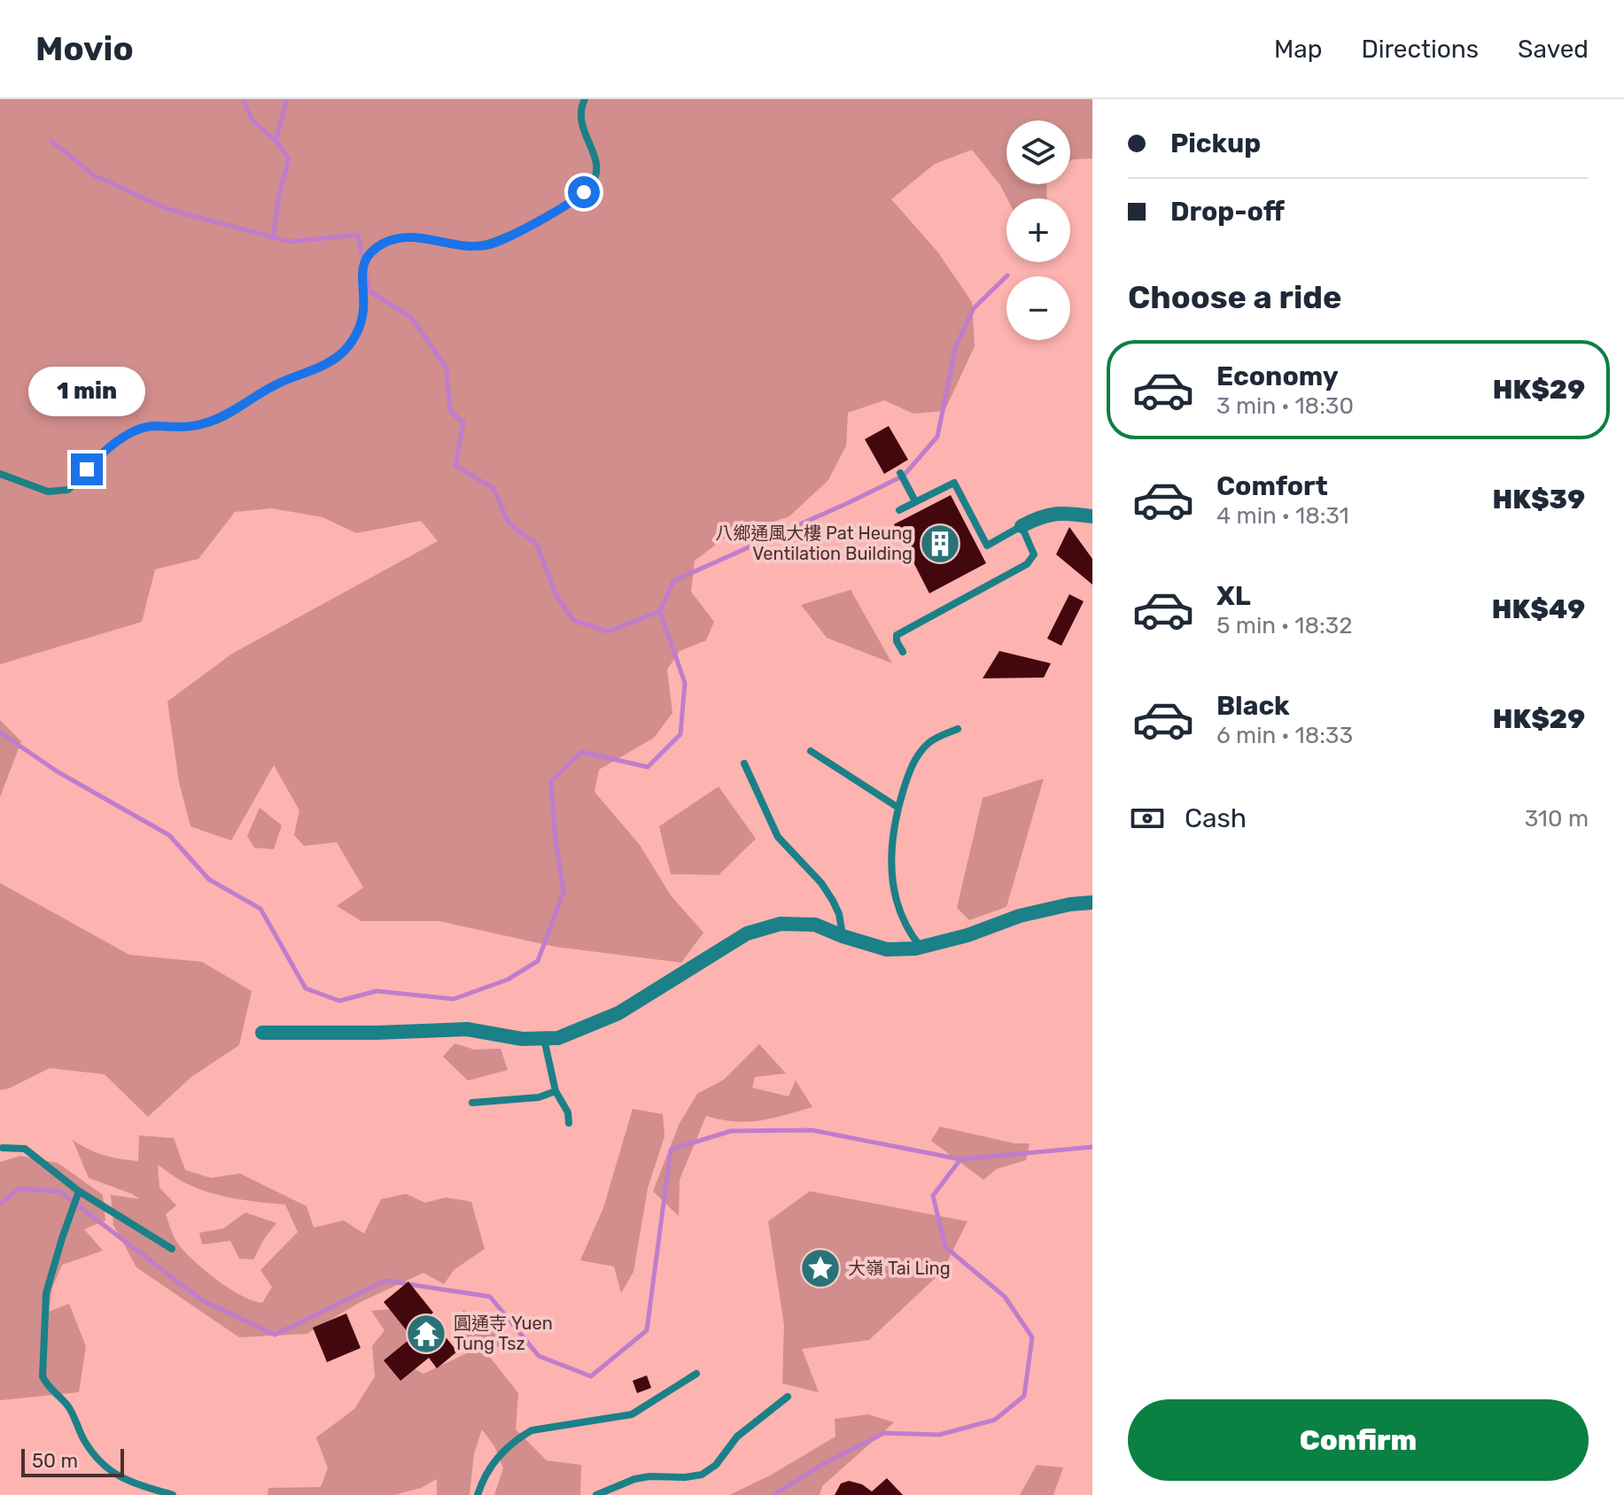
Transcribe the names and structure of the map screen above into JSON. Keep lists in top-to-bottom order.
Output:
{
  "places": {
    "building": ["八鄉通風大樓 Pat Heung Ventilation Building"],
    "place": ["大嶺 Tai Ling"],
    "temple": ["圓通寺 Yuen Tung Tsz"]
  },
  "scale_bar": "50 m",
  "page": {
    "header": "Movio",
    "nav": ["Map", "Directions", "Saved"],
    "banner": ["Pickup", "Drop-off"],
    "map_buttons": ["+", "−"],
    "heading": "Choose a ride",
    "list": [
      {
        "name": "Economy",
        "note": "3 min · 18:30",
        "value": "HK$29"
      },
      {
        "name": "Comfort",
        "note": "4 min · 18:31",
        "value": "HK$39"
      },
      {
        "name": "XL",
        "note": "5 min · 18:32",
        "value": "HK$49"
      },
      {
        "name": "Black",
        "note": "6 min · 18:33",
        "value": "HK$29"
      }
    ],
    "bubble": "1 min",
    "pay": ["Cash", "310 m"],
    "buttons": "Confirm",
    "scale": "50 m"
  }
}
